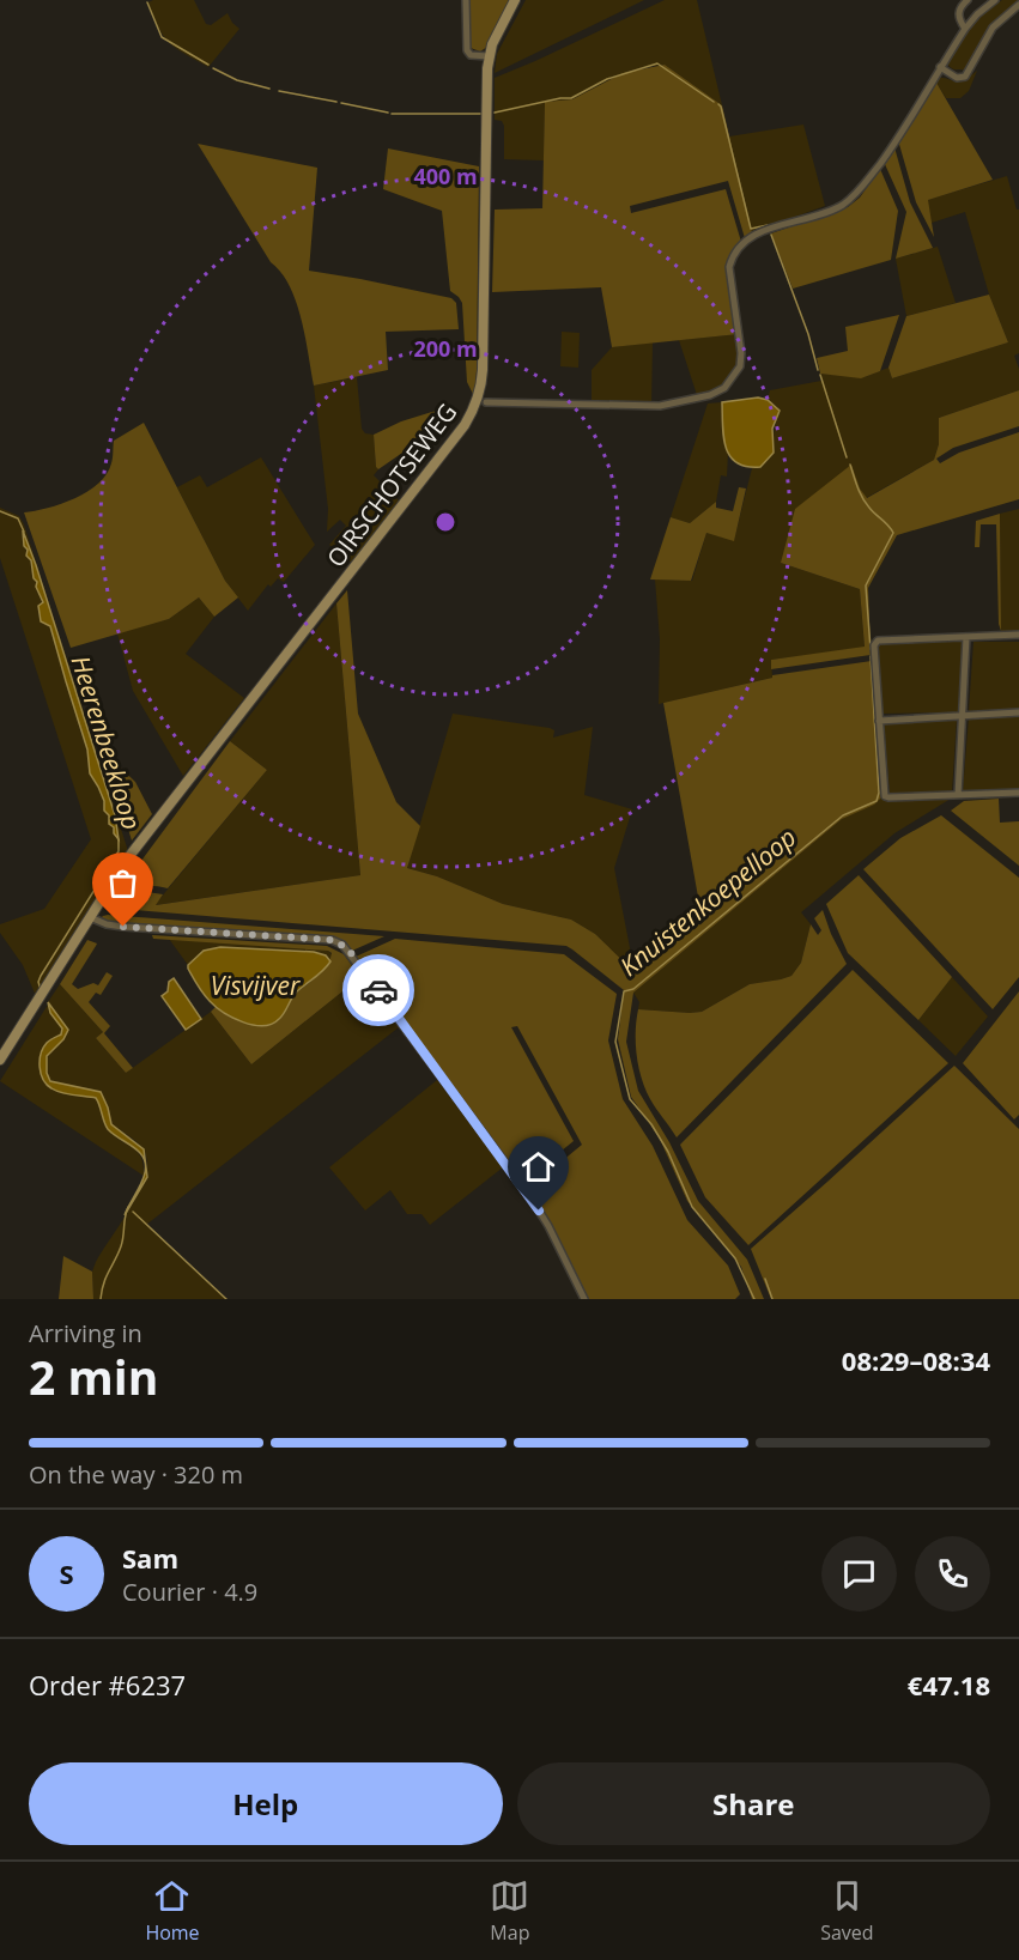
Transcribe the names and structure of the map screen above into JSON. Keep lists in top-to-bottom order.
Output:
{
  "streets": {
    "street": ["OIRSCHOTSEWEG"]
  },
  "water": ["Heerenbeekloop", "Knuistenkoepelloop", "Visvijver"],
  "page": {
    "heading": ["2 min", "Arriving in", "08:29–08:34"],
    "panel": [
      "Sam",
      "Courier · 4.9",
      "Order #6237",
      "€47.18"
    ],
    "bar": "On the way · 320 m",
    "round": "S",
    "buttons": ["Help", "Share"],
    "tabs": ["Home", "Map", "Saved"]
  },
  "rings": ["400 m", "200 m"]
}
